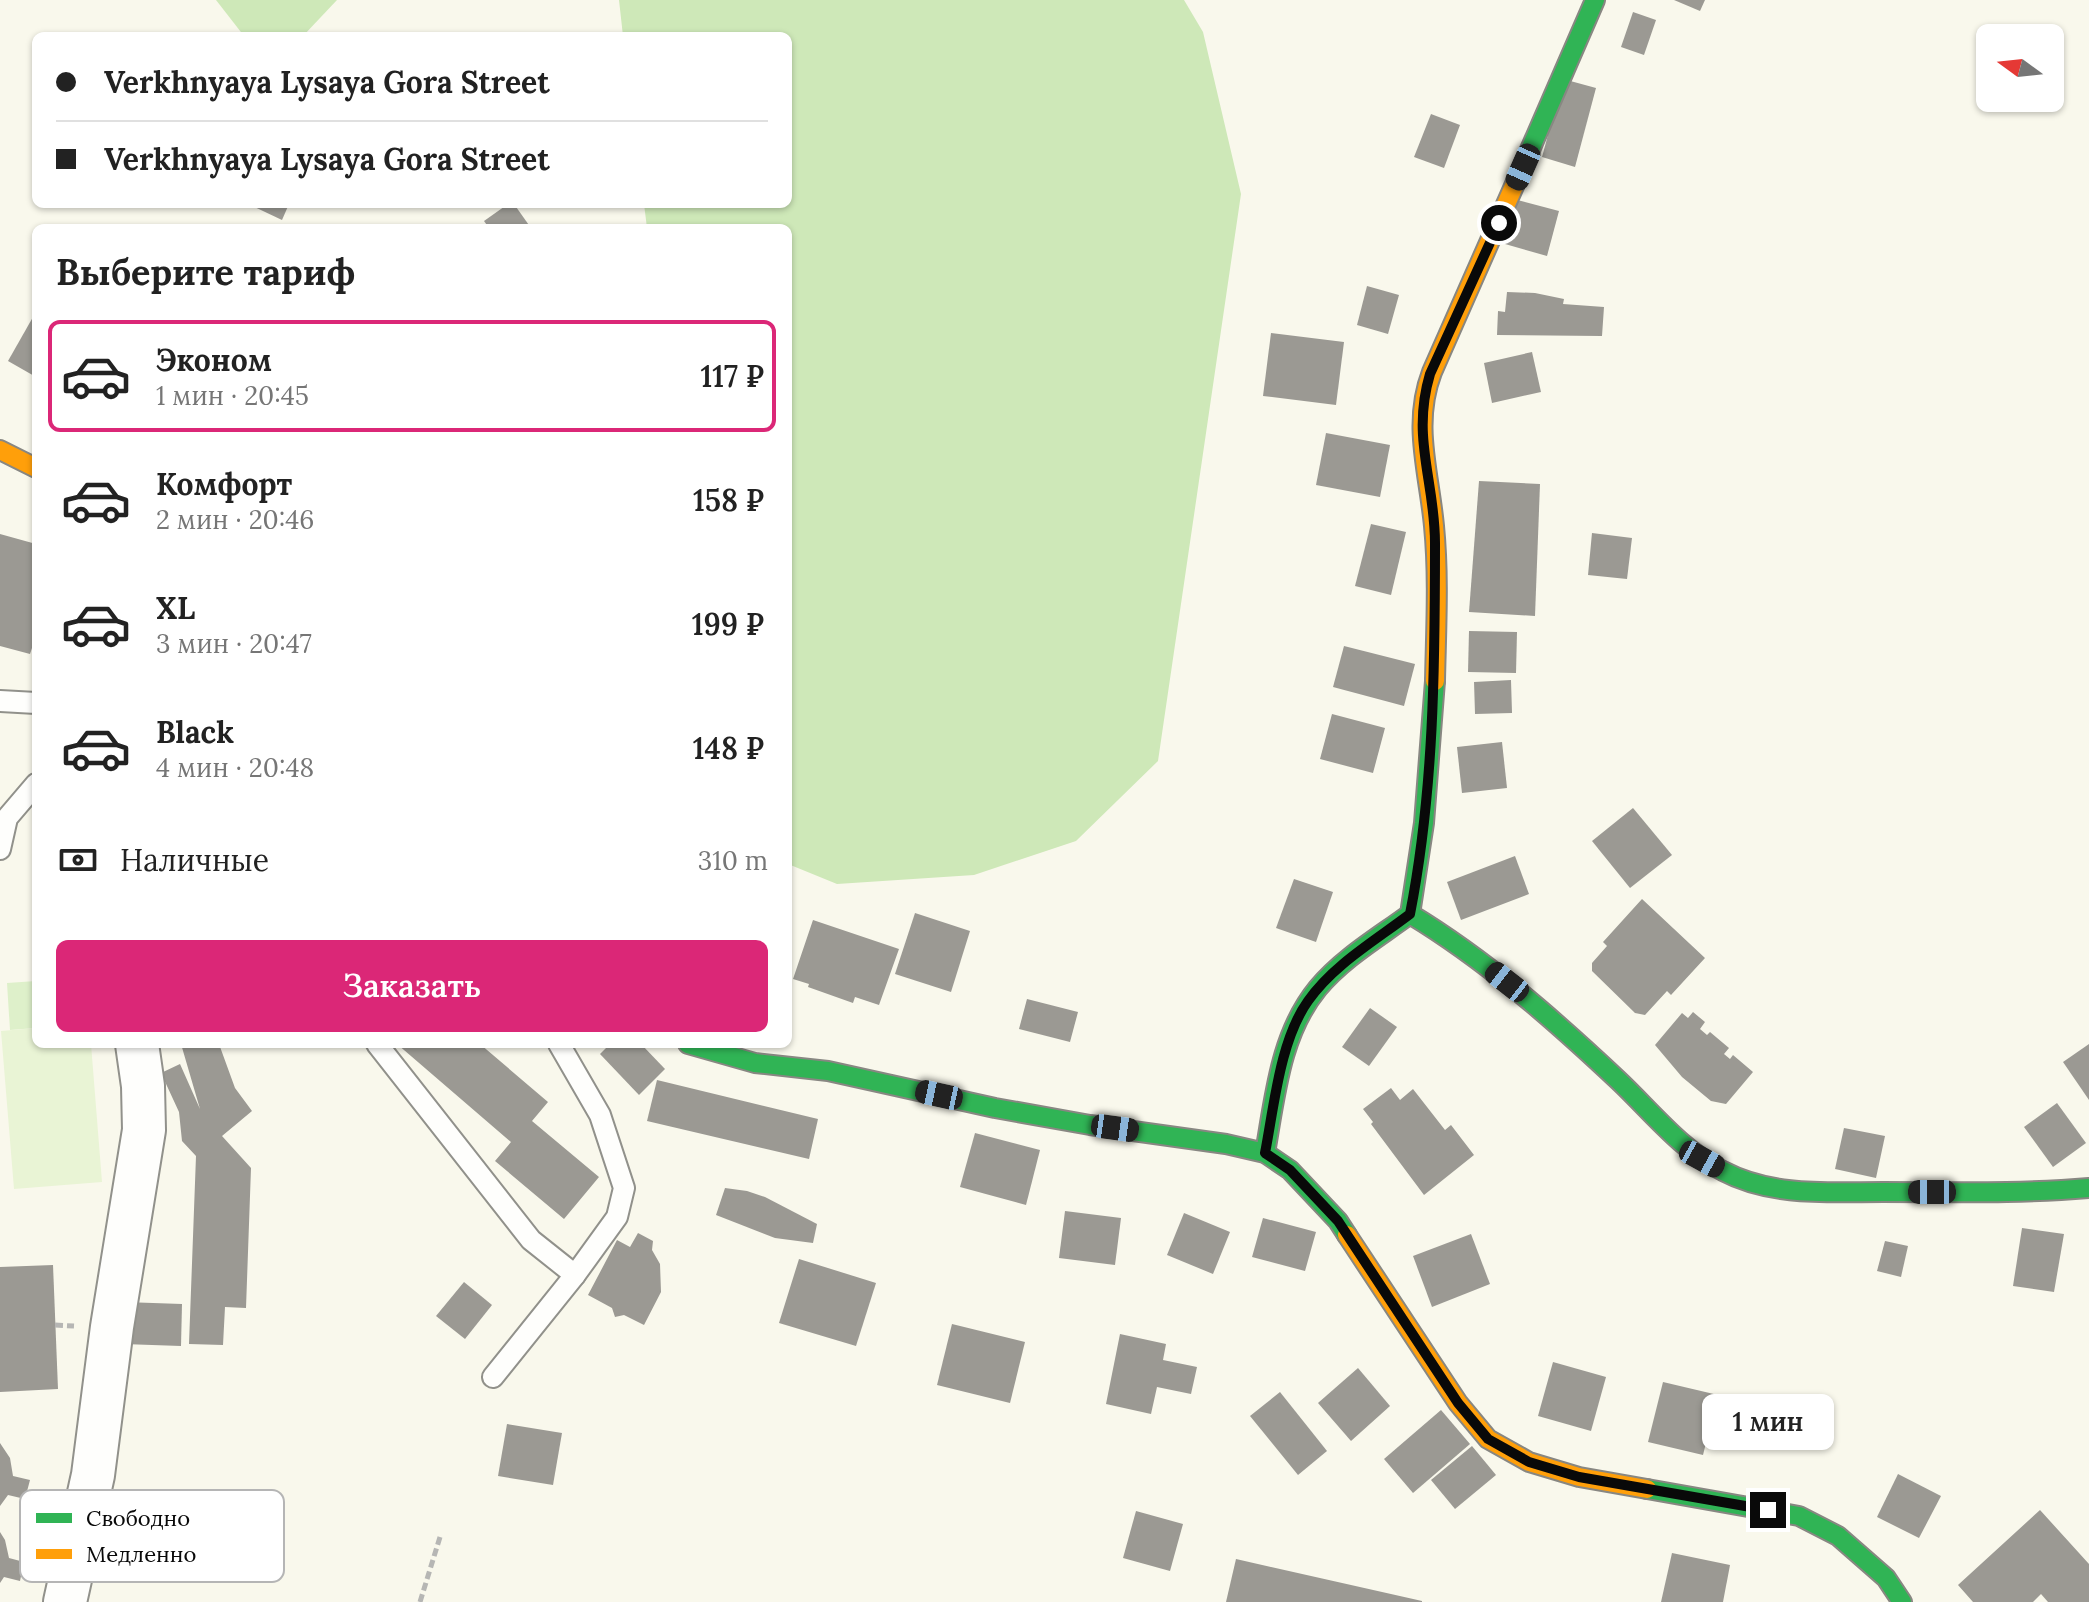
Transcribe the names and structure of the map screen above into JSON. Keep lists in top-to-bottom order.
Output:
{
  "legend": ["Свободно", "Медленно"],
  "north": "left",
  "page": {
    "banner": ["Verkhnyaya Lysaya Gora Street", "Verkhnyaya Lysaya Gora Street"],
    "heading": "Выберите тариф",
    "list": [
      {
        "name": "Эконом",
        "note": "1 мин · 20:45",
        "value": "117 ₽"
      },
      {
        "name": "Комфорт",
        "note": "2 мин · 20:46",
        "value": "158 ₽"
      },
      {
        "name": "XL",
        "note": "3 мин · 20:47",
        "value": "199 ₽"
      },
      {
        "name": "Black",
        "note": "4 мин · 20:48",
        "value": "148 ₽"
      }
    ],
    "pay": ["Наличные", "310 m"],
    "buttons": "Заказать",
    "bubble": "1 мин"
  }
}
